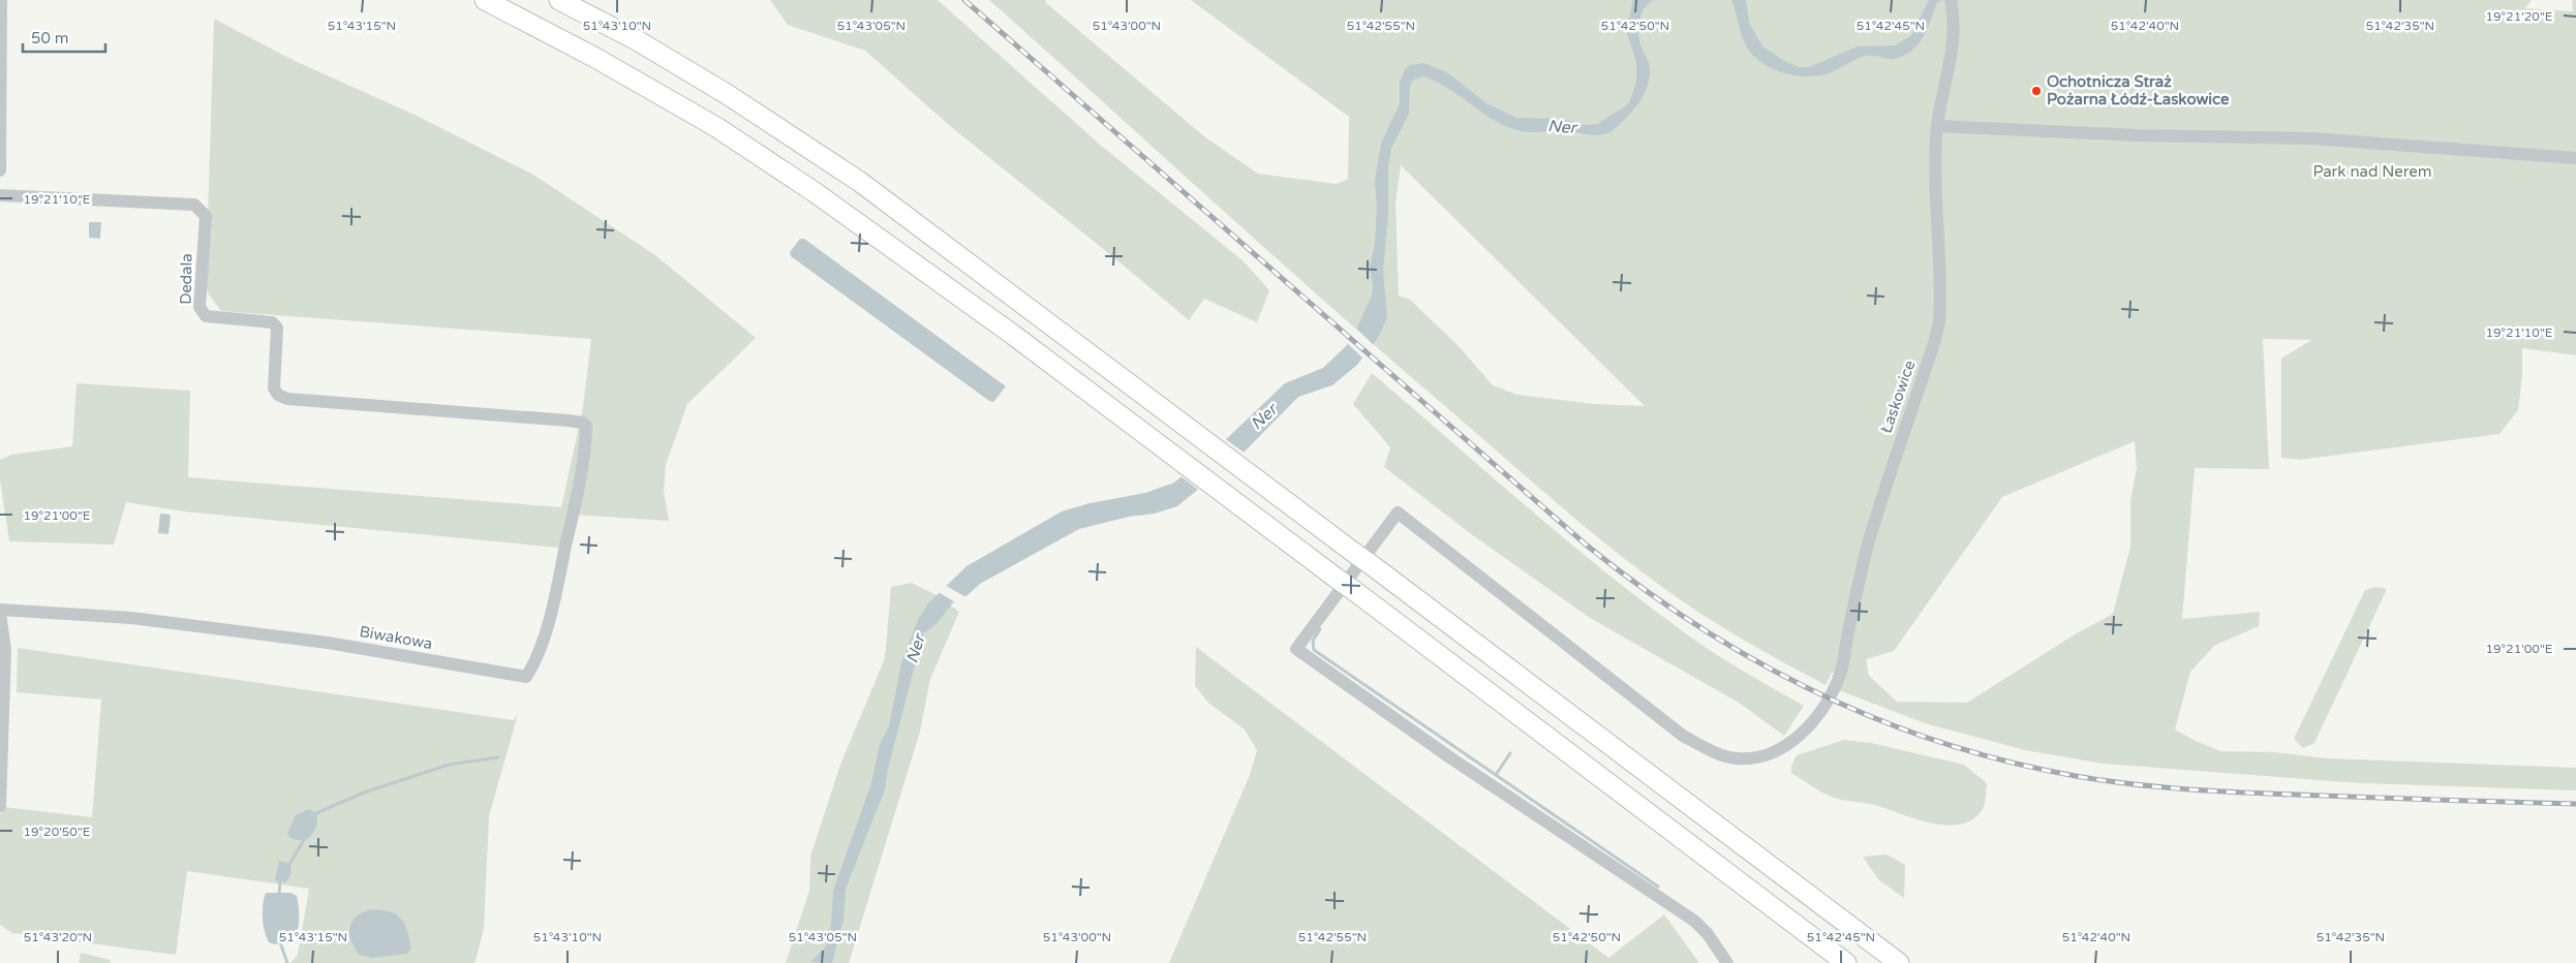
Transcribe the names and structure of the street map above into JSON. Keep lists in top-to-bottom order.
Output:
{
  "streets": {
    "street": ["Dedala", "Łaskowice", "Biwakowa"]
  },
  "crossings": [
    ["Dedala", "Biwakowa"]
  ],
  "water": ["Ner"],
  "parks": ["Park nad Nerem"],
  "places": ["Ochotnicza Straż Pożarna Łódź-Łaskowice"],
  "scale_bar": "50 m",
  "coordinates": [
    "19°21'20\"E",
    "51°43'15\"N",
    "51°43'10\"N",
    "51°43'05\"N",
    "51°43'00\"N",
    "51°42'55\"N",
    "51°42'50\"N",
    "51°42'45\"N",
    "51°42'40\"N",
    "51°42'35\"N",
    "19°21'10\"E",
    "19°21'00\"E",
    "19°20'50\"E",
    "51°43'20\"N"
  ]
}
